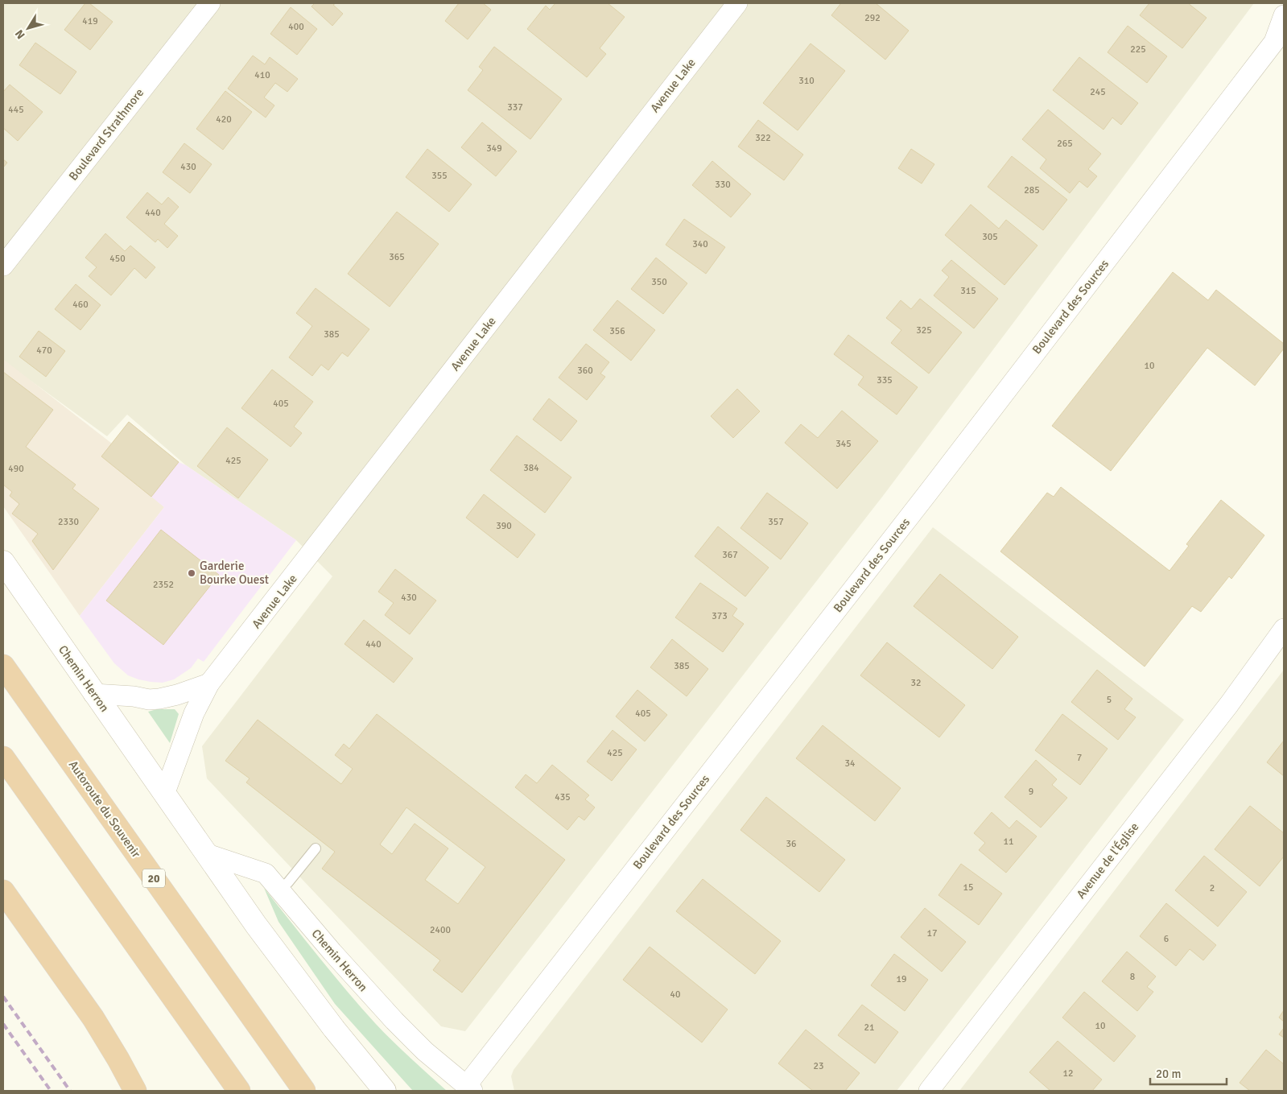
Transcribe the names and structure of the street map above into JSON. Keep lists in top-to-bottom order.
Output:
{
  "streets": {
    "highway": ["Autoroute du Souvenir", "20"],
    "main road": ["Chemin Herron"],
    "street": [
      "Avenue Lake",
      "Boulevard Strathmore",
      "Boulevard des Sources",
      "Avenue de l'Église"
    ]
  },
  "crossings": [
    ["Avenue Lake", "Chemin Herron"],
    ["Boulevard des Sources", "Chemin Herron"]
  ],
  "places": ["Garderie Bourke Ouest"],
  "house_numbers": [
    "292",
    "419",
    "400",
    "225",
    "410",
    "310",
    "245",
    "337",
    "445",
    "420",
    "322",
    "265",
    "349",
    "430",
    "355",
    "330",
    "285",
    "440",
    "305",
    "340",
    "365",
    "450",
    "350",
    "315",
    "460",
    "325",
    "356",
    "385",
    "470",
    "10",
    "360",
    "335",
    "405",
    "345",
    "425",
    "384",
    "490",
    "2330",
    "357",
    "390",
    "367",
    "2352",
    "430",
    "373",
    "440",
    "385",
    "32",
    "5",
    "405",
    "425",
    "7",
    "34",
    "9",
    "435",
    "11",
    "36",
    "15",
    "2",
    "2400",
    "17",
    "6",
    "8",
    "19",
    "40",
    "10",
    "21",
    "23",
    "12"
  ],
  "scale_bar": "20 m",
  "north": "bottom left"
}
